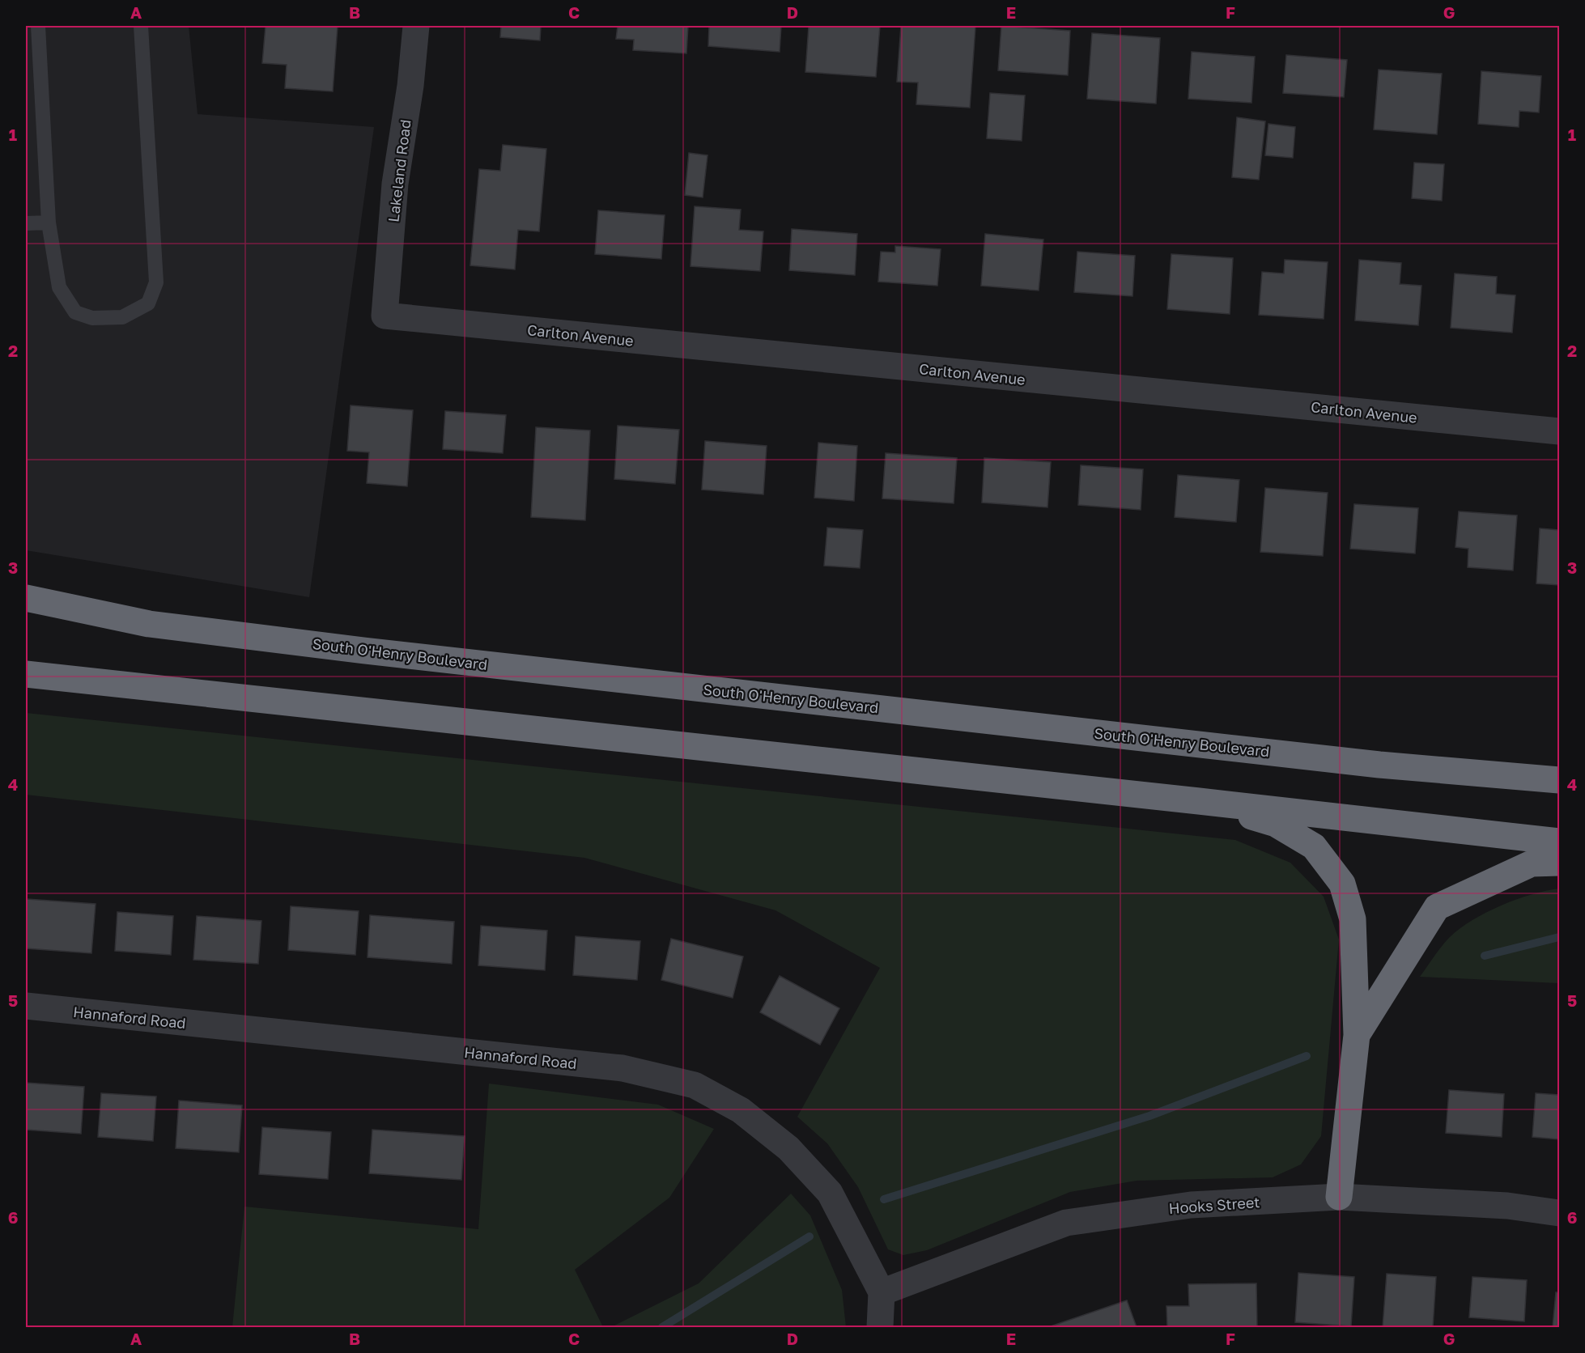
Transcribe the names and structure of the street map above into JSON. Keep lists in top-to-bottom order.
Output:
{
  "streets": {
    "highway": ["South O'Henry Boulevard"],
    "street": [
      "Lakeland Road",
      "Carlton Avenue",
      "Hannaford Road",
      "Hooks Street"
    ]
  },
  "crossings": [
    ["Lakeland Road", "Carlton Avenue"],
    ["Hannaford Road", "Hooks Street"]
  ],
  "grid": {
    "columns": [
      "A",
      "B",
      "C",
      "D",
      "E",
      "F",
      "G"
    ],
    "rows": [
      "1",
      "2",
      "3",
      "4",
      "5",
      "6"
    ]
  }
}
